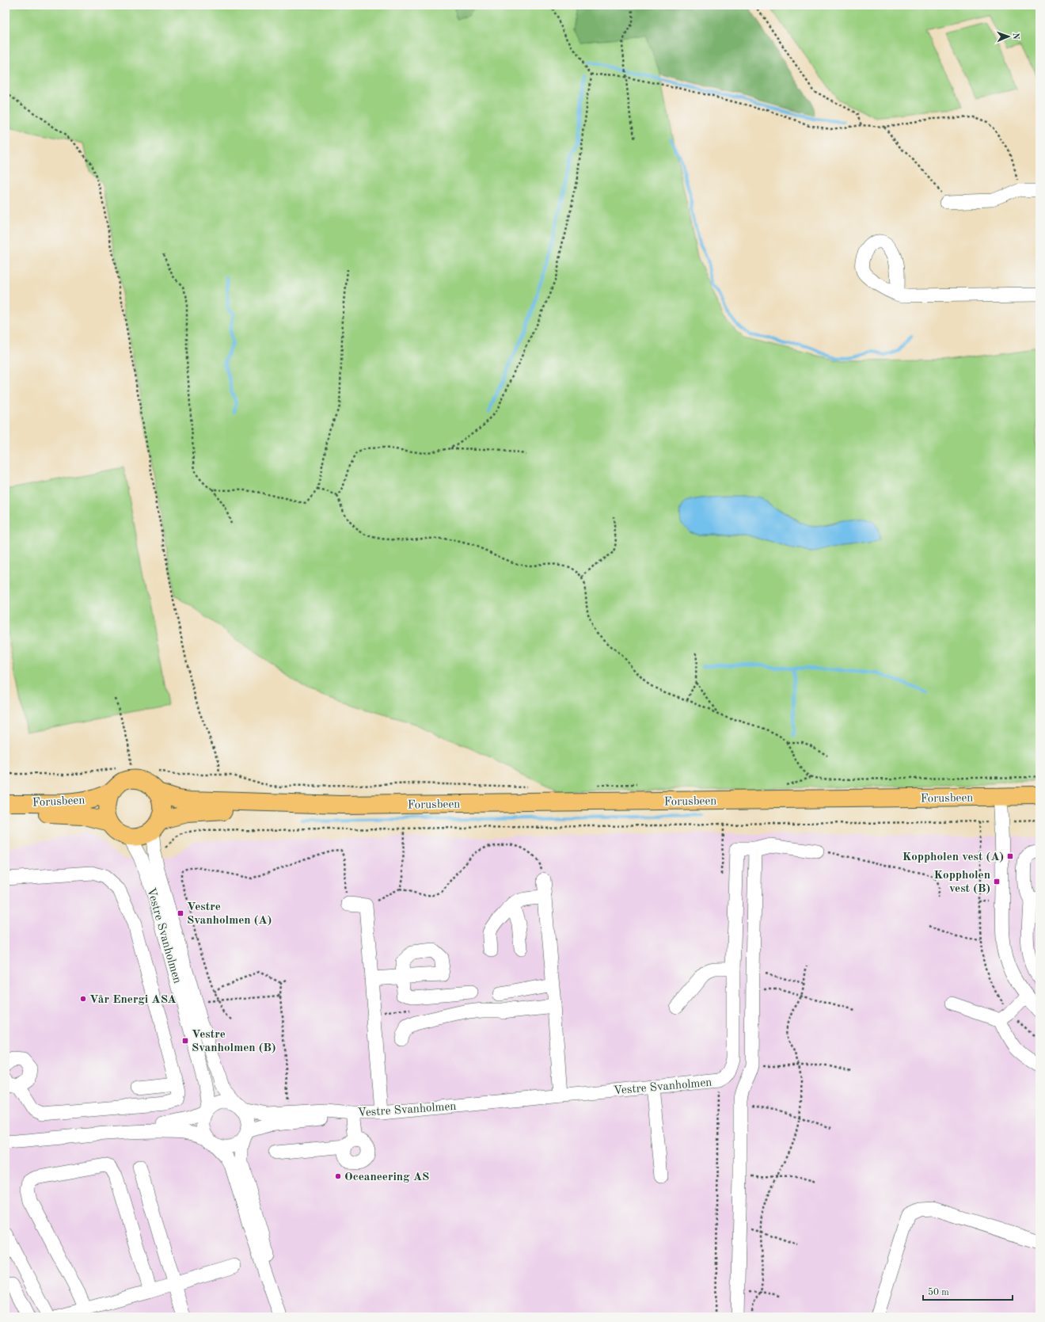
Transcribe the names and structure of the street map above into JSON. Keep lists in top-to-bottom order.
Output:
{
  "streets": {
    "main road": ["Forusbeen"],
    "street": ["Vestre Svanholmen"]
  },
  "crossings": [
    ["Forusbeen", "Vestre Svanholmen"]
  ],
  "places": {
    "transit": [
      "Koppholen vest (A)",
      "Koppholen vest (B)",
      "Vestre Svanholmen (A)",
      "Vestre Svanholmen (B)"
    ],
    "other": ["Vår Energi ASA", "Oceaneering AS"]
  },
  "scale_bar": "50 m",
  "north": "right"
}
